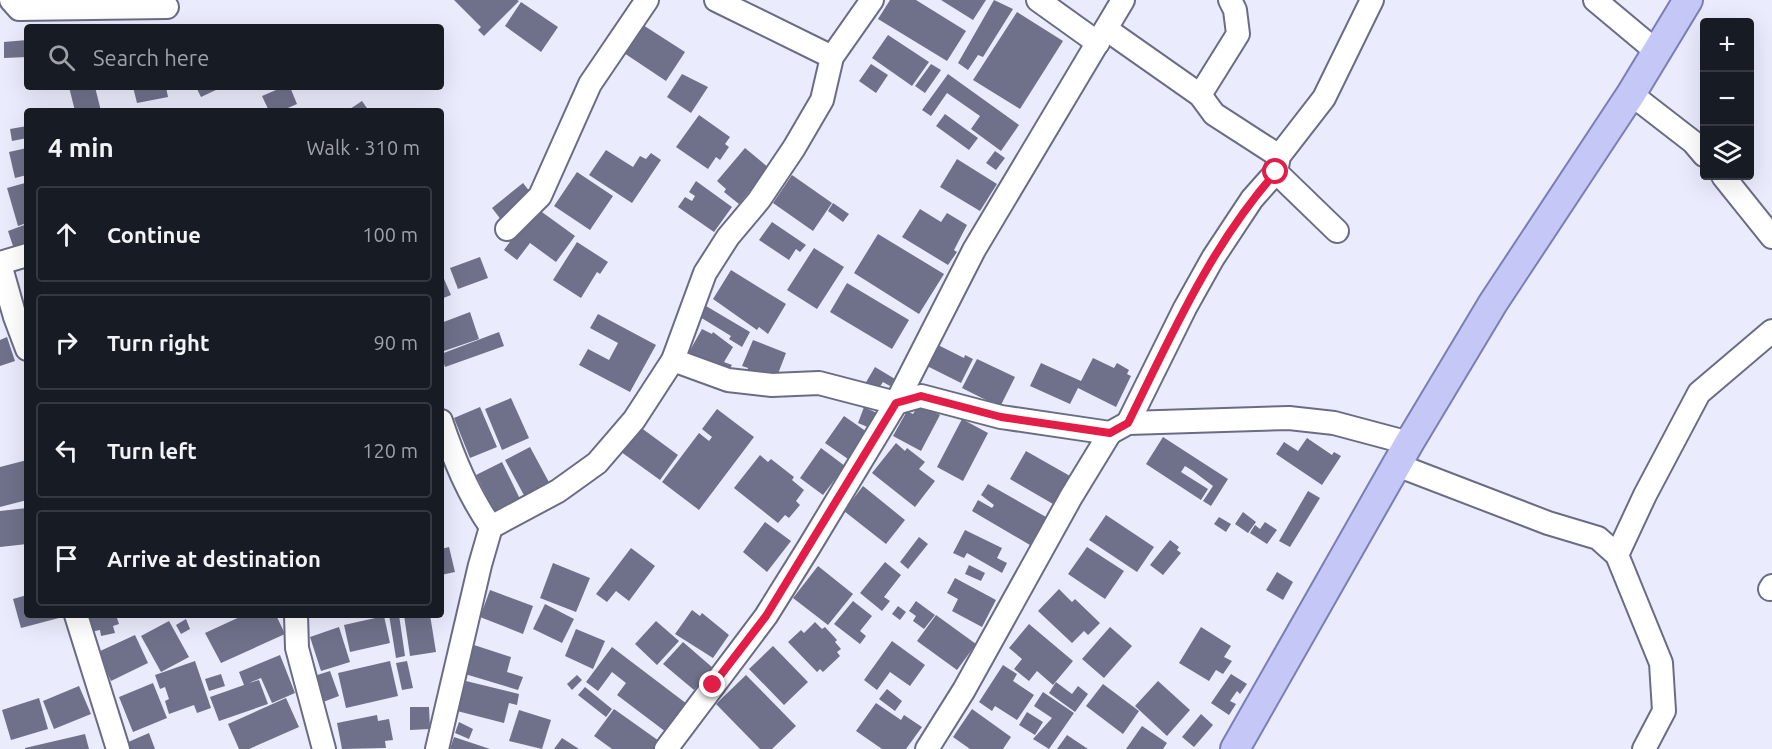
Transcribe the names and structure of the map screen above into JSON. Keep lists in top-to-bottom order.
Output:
{
  "page": {
    "map_buttons": ["+", "−"],
    "search": "Search here",
    "heading": ["4 min", "Walk · 310 m"],
    "list": [
      ["Continue", "100 m"],
      ["Turn right", "90 m"],
      ["Turn left", "120 m"],
      "Arrive at destination"
    ]
  }
}
